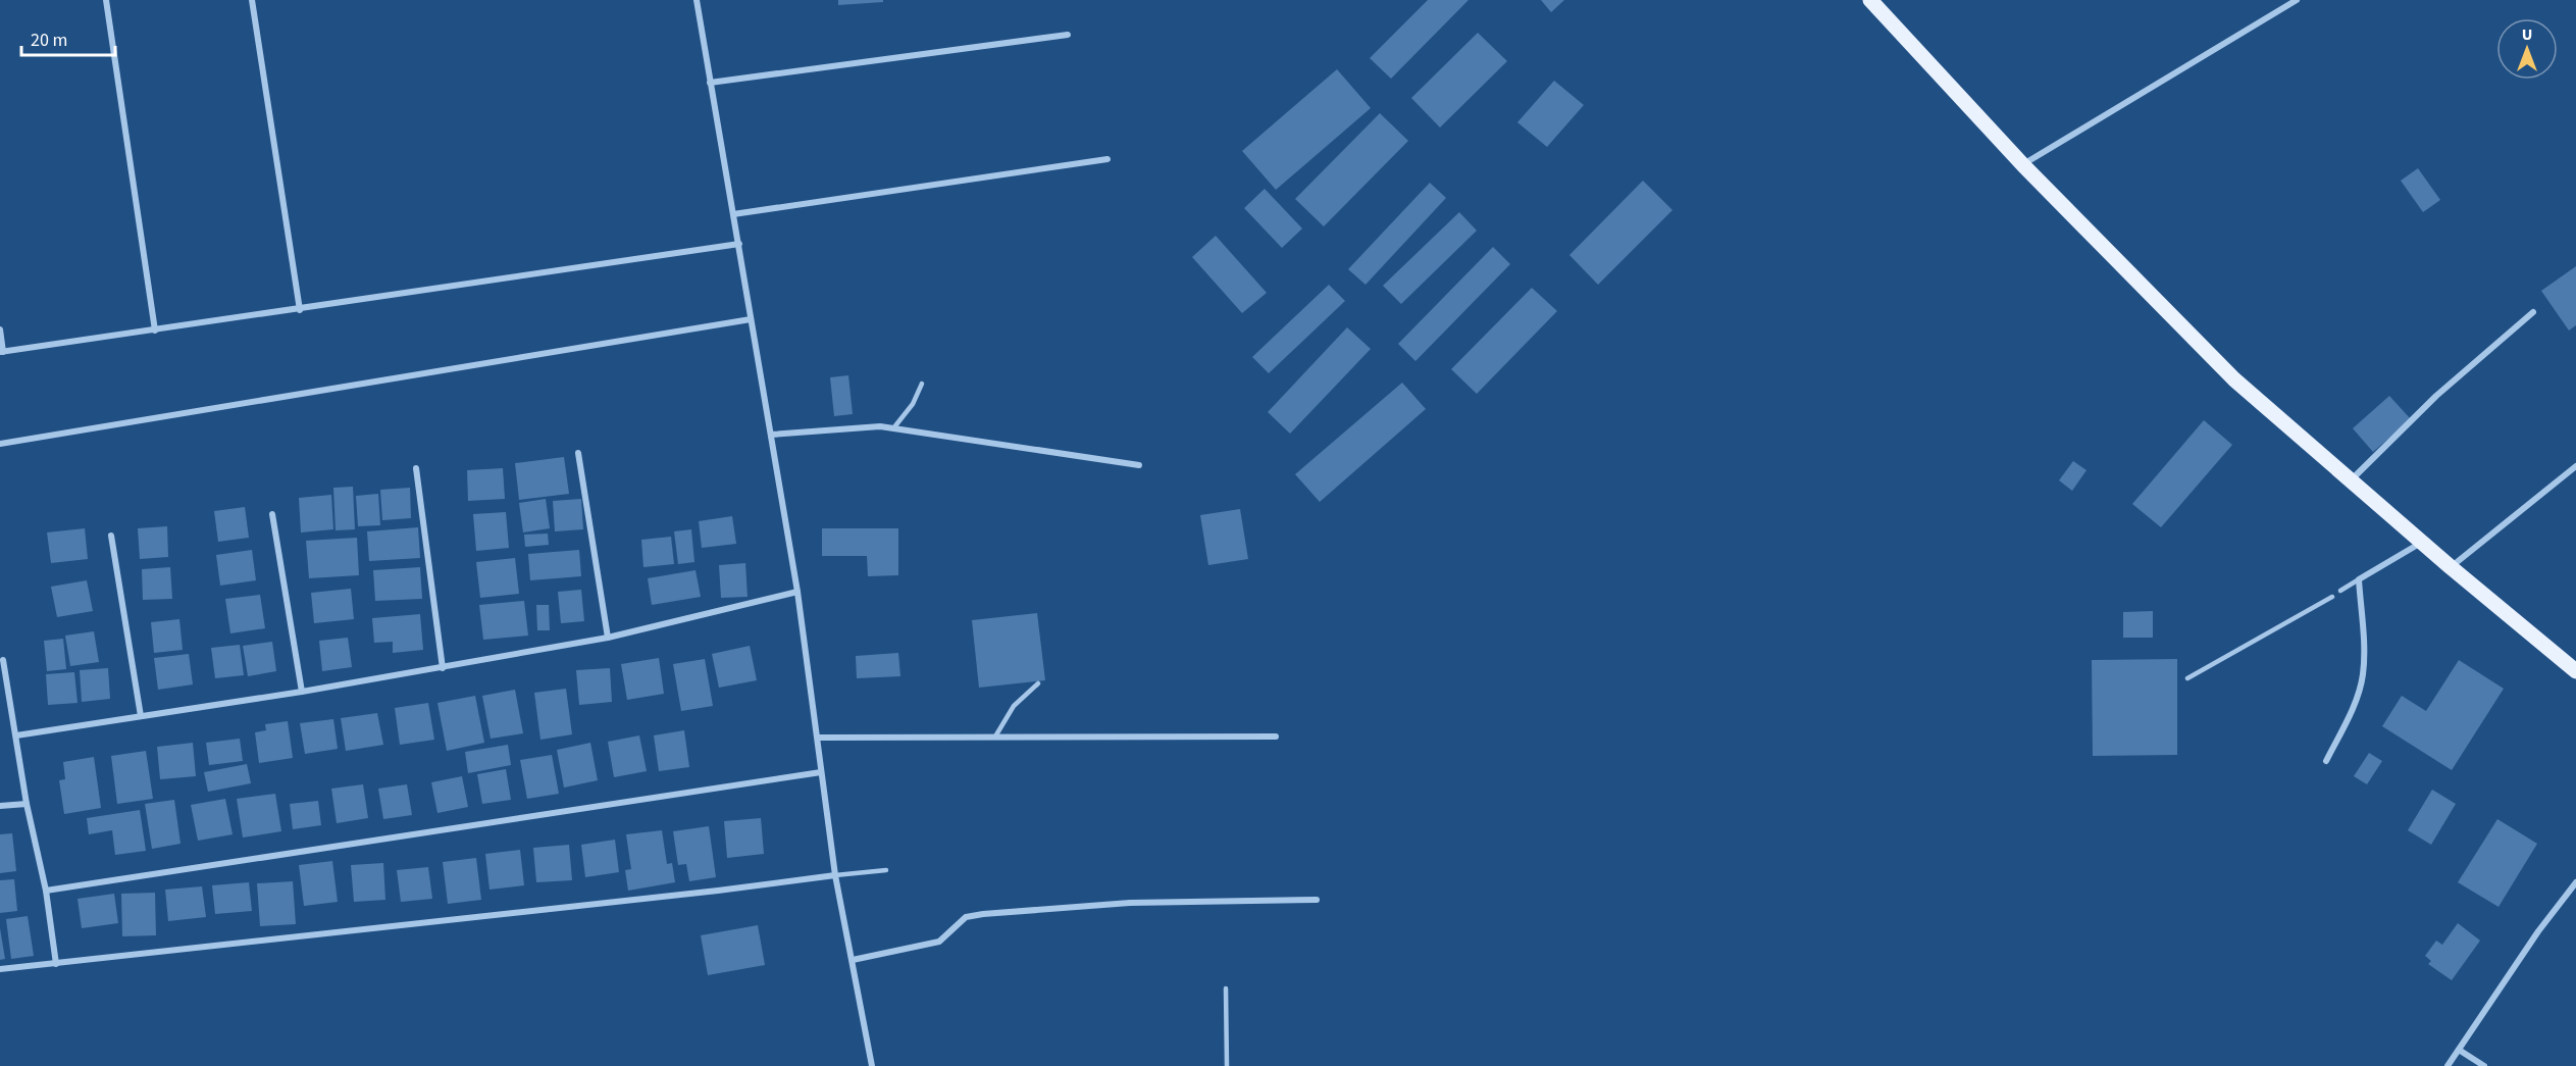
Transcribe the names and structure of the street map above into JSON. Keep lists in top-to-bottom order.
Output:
{
  "scale_bar": "20 m",
  "north": "top"
}
